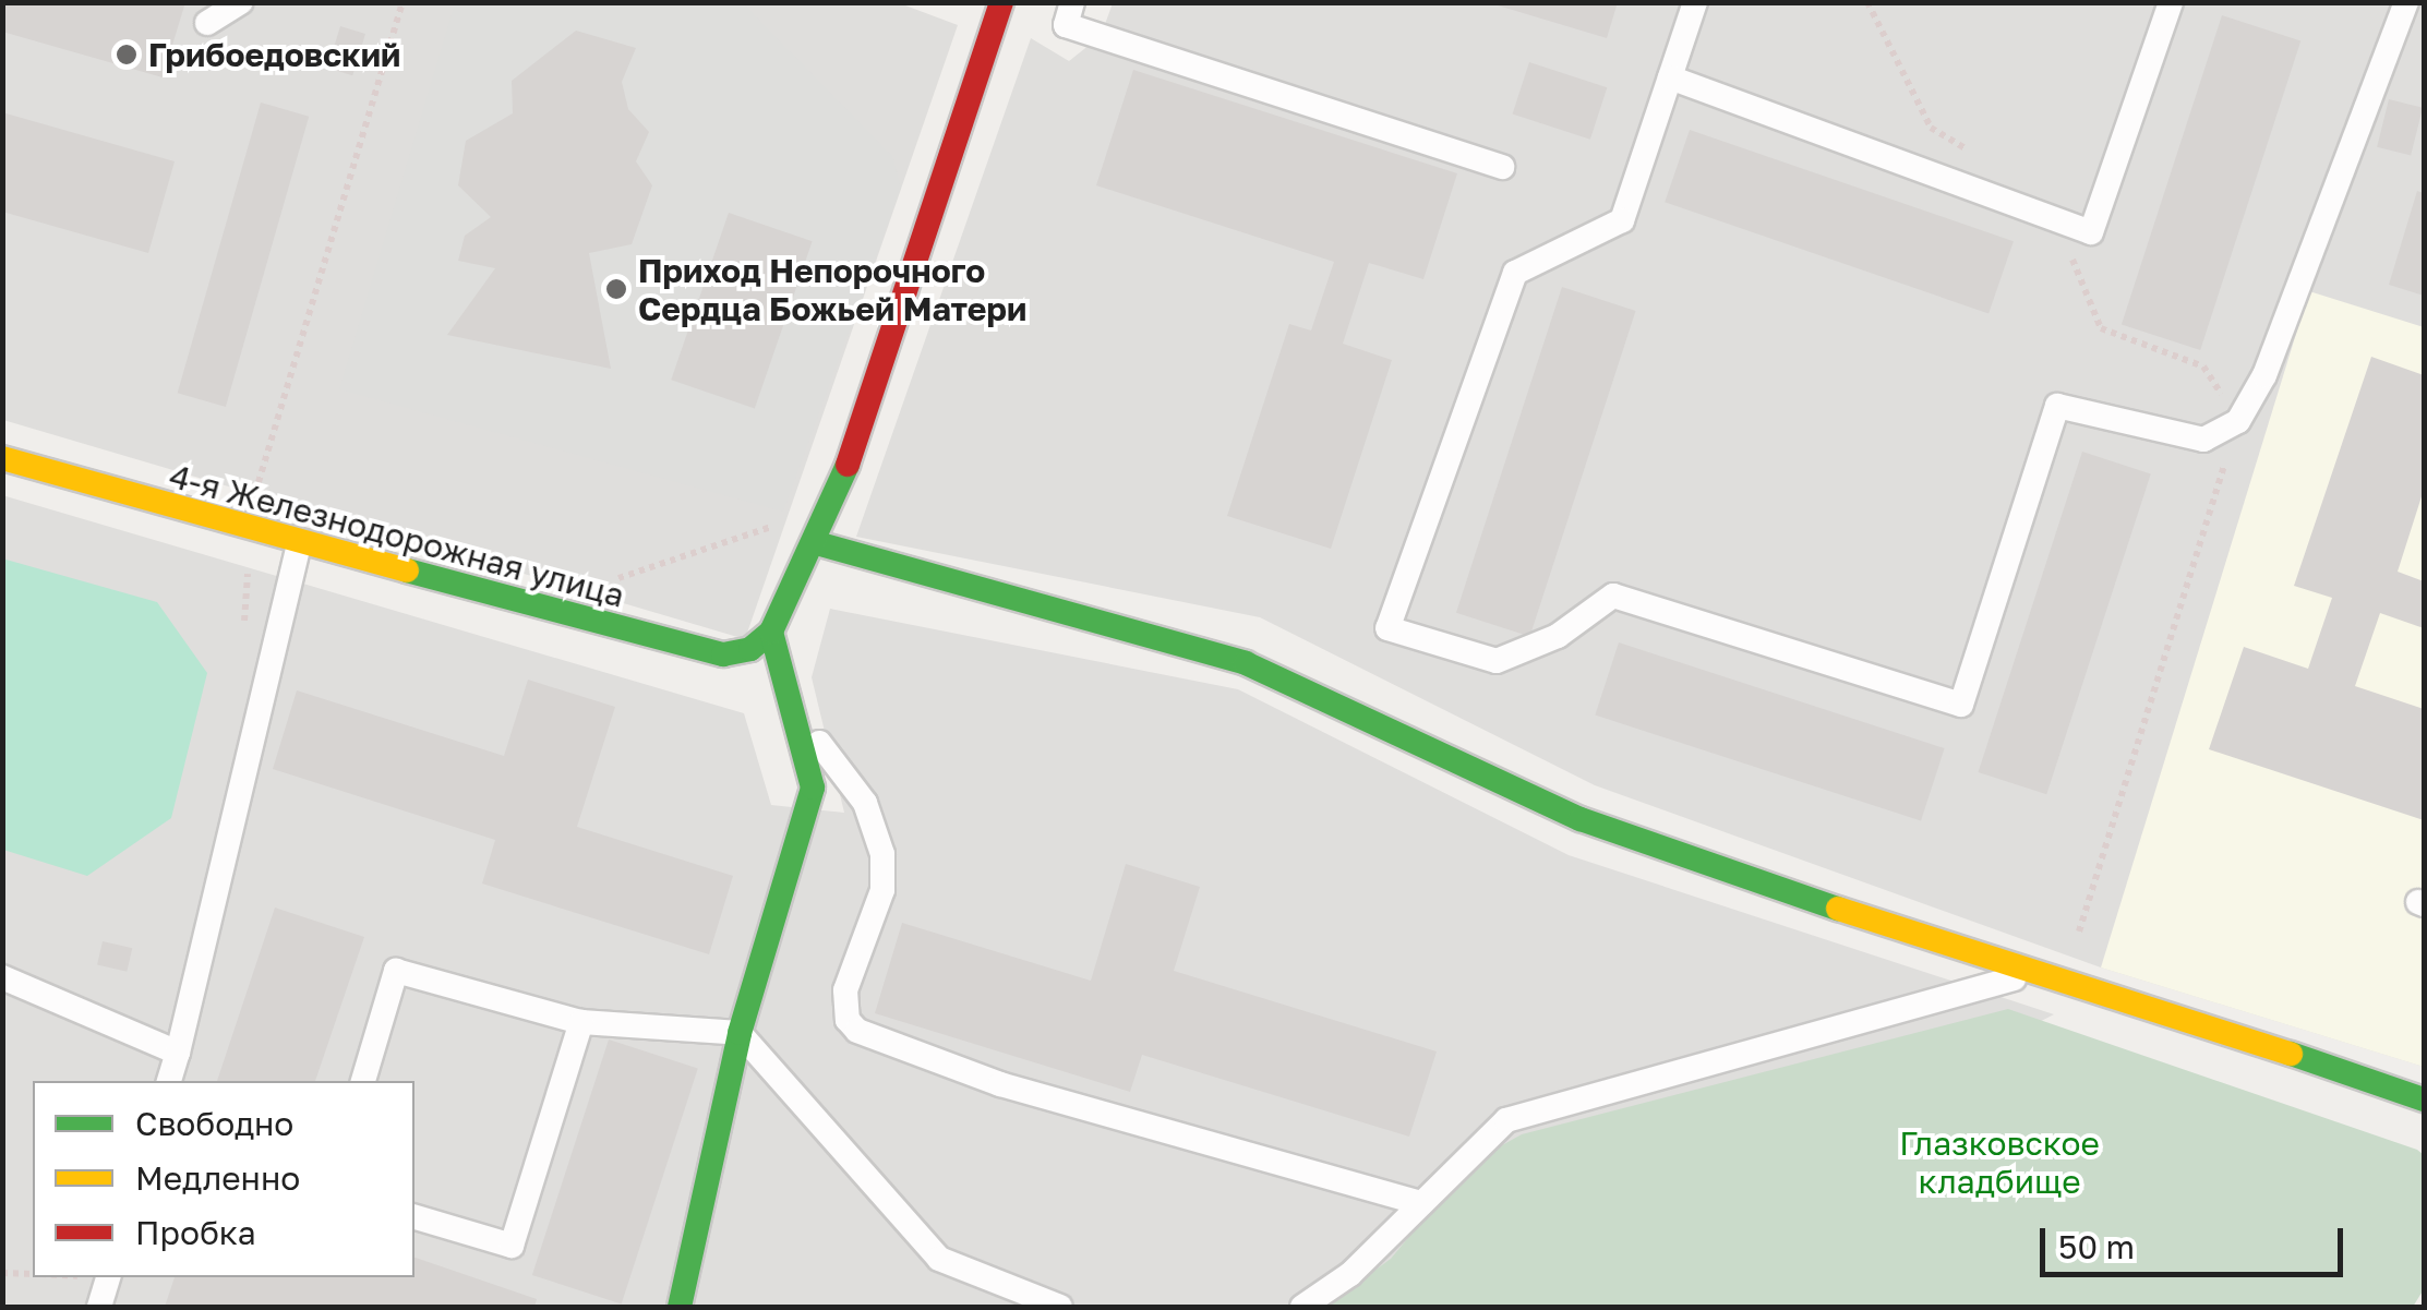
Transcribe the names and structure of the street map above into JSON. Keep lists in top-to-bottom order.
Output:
{
  "streets": {
    "street": ["4-я Железнодорожная улица"]
  },
  "parks": ["Глазковское кладбище"],
  "places": ["Грибоедовский", "Приход Непорочного Сердца Божьей Матери"],
  "legend": ["Свободно", "Медленно", "Пробка"],
  "scale_bar": "50 m"
}
